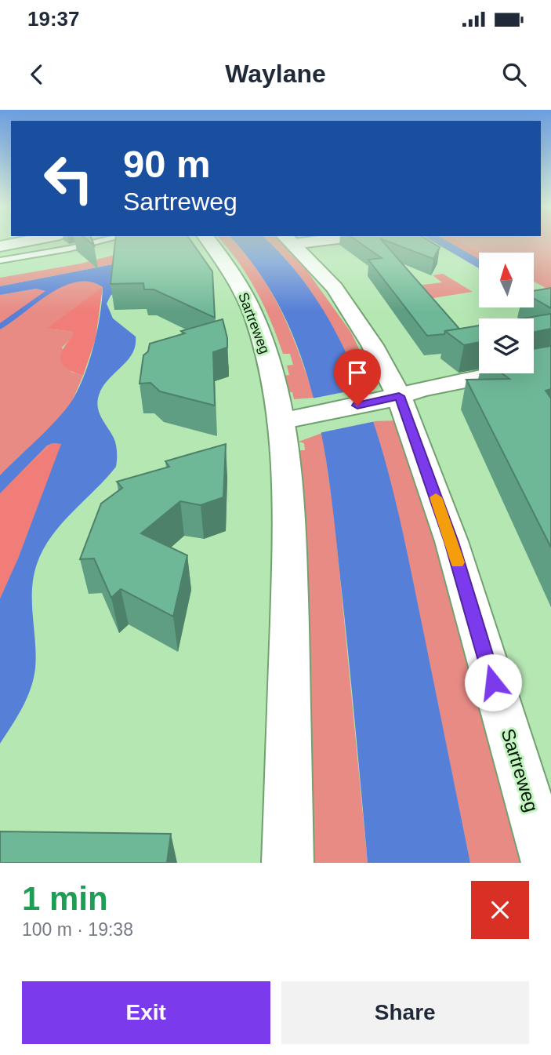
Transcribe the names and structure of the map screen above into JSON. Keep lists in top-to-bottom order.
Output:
{
  "streets": {
    "street": ["Sartreweg"]
  },
  "north": "top",
  "page": {
    "status": "19:37",
    "header": "Waylane",
    "turn": ["90 m", "Sartreweg"],
    "heading": ["1 min", "100 m · 19:38"],
    "buttons": ["Exit", "Share"]
  }
}
